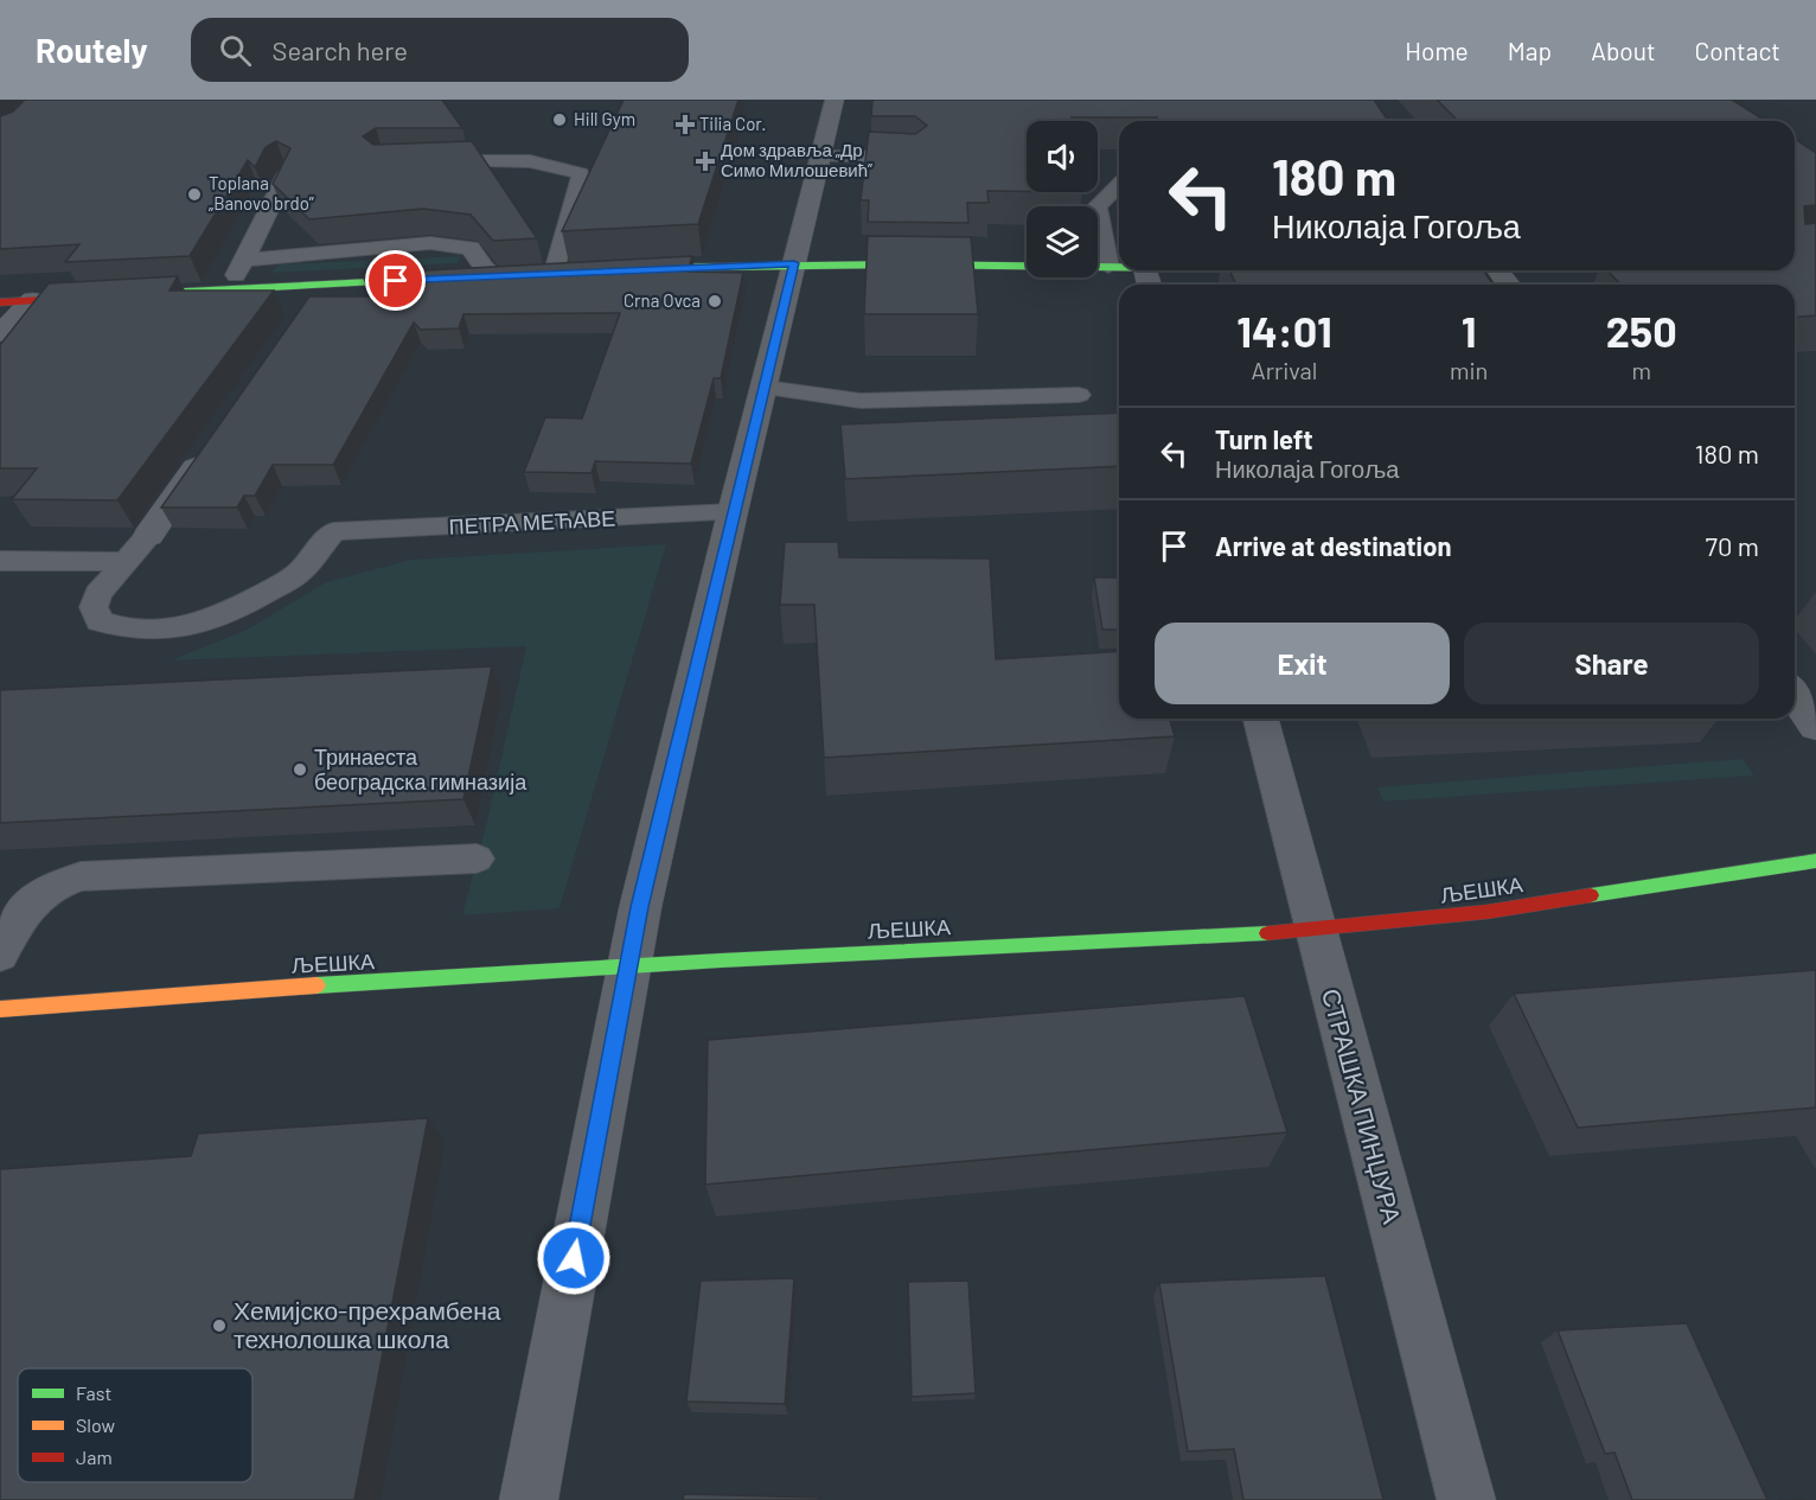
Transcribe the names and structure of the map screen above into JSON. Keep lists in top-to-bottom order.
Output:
{
  "streets": {
    "street": ["ЉЕШКА", "СТРАШКА ПИНЏУРА"],
    "lane": ["ПЕТРА МЕЋАВЕ"]
  },
  "crossings": [
    ["ЉЕШКА", "СТРАШКА ПИНЏУРА"]
  ],
  "places": {
    "other": [
      "Hill Gym",
      "Toplana „Banovo brdo”",
      "Crna Ovca",
      "Тринаеста београдска гимназија",
      "Хемијско-прехрамбена технолошка школа"
    ],
    "health": ["Tilia Cor.", "Дом здравља „Др Симо Милошевић”"]
  },
  "legend": ["Fast", "Slow", "Jam"],
  "page": {
    "header": "Routely",
    "search": "Search here",
    "nav": [
      "Home",
      "Map",
      "About",
      "Contact"
    ],
    "turn": ["180 m", "Николаја Гогоља"],
    "eta": [
      "14:01",
      "Arrival",
      "1",
      "min",
      "250",
      "m"
    ],
    "list": [
      {
        "name": "Turn left",
        "note": "Николаја Гогоља",
        "value": "180 m"
      },
      {
        "name": "Arrive at destination",
        "value": "70 m"
      }
    ],
    "buttons": ["Exit", "Share"]
  }
}
